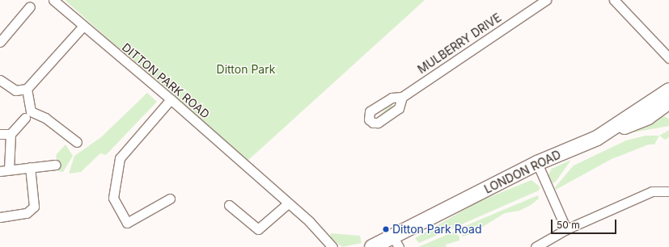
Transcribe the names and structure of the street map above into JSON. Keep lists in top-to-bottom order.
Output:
{
  "streets": {
    "main road": ["LONDON ROAD"],
    "street": ["MULBERRY DRIVE", "DITTON PARK ROAD"]
  },
  "parks": ["Ditton Park"],
  "places": ["Ditton Park Road"],
  "scale_bar": "50 m"
}
